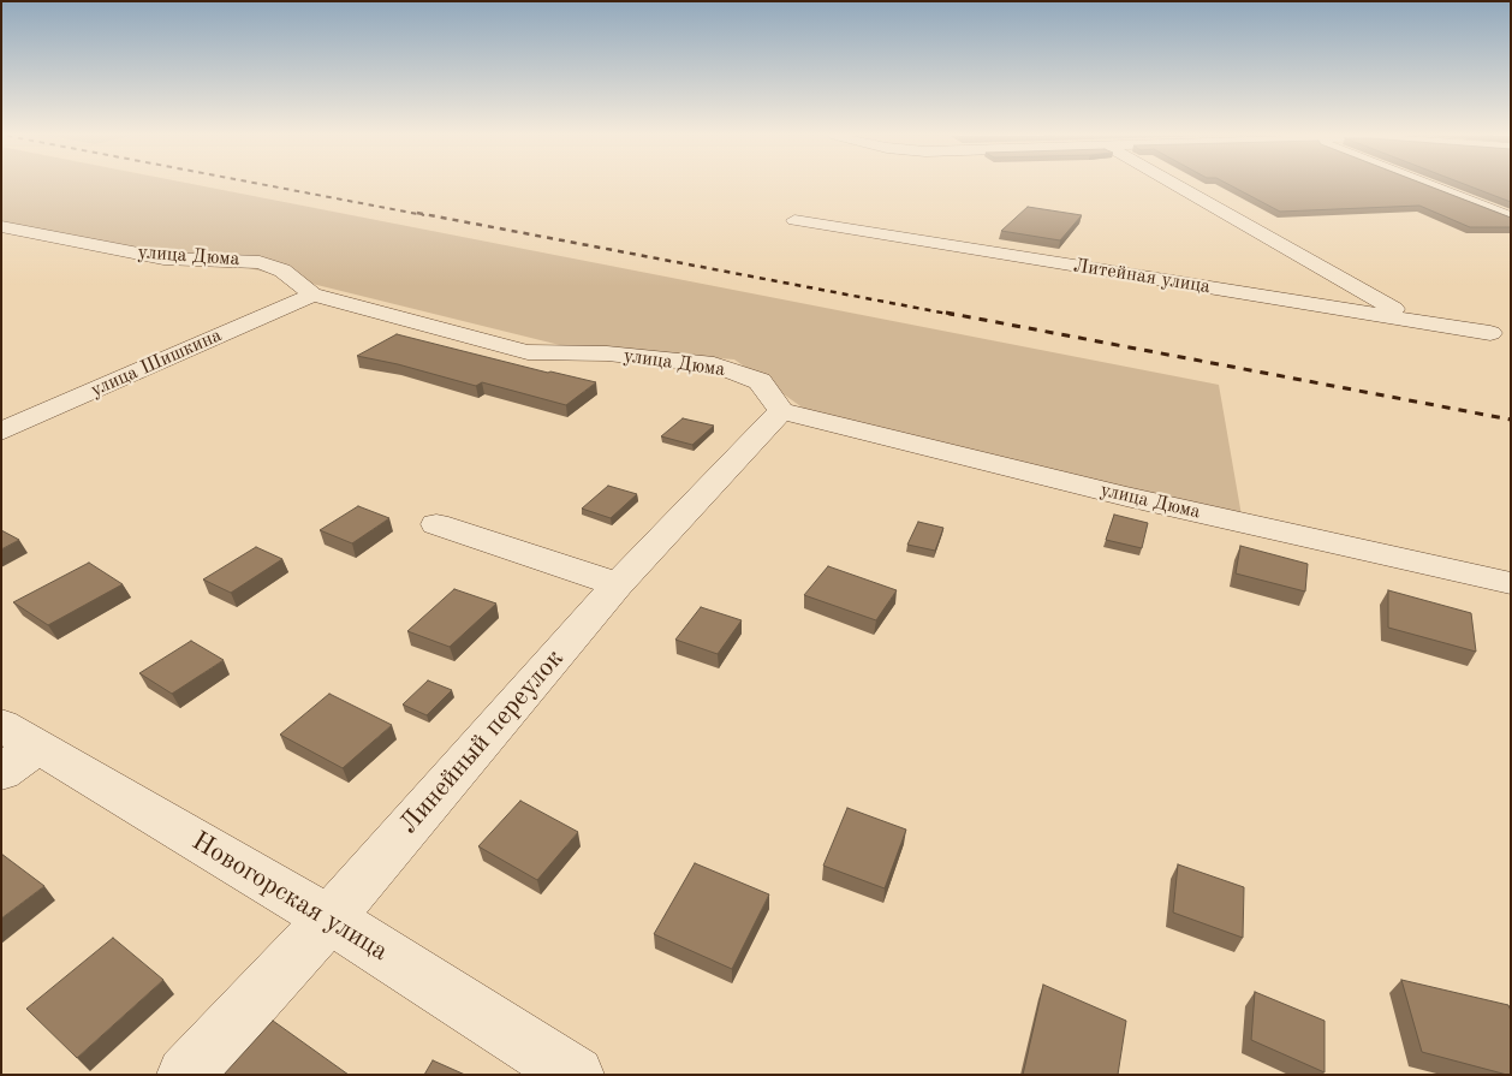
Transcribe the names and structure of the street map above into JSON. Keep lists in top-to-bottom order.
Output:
{
  "streets": {
    "street": [
      "улица Дюма",
      "Литейная улица",
      "улица Шишкина",
      "Линейный переулок",
      "Новогорская улица"
    ]
  },
  "crossings": [
    ["улица Дюма", "улица Шишкина"],
    ["улица Дюма", "Линейный переулок"],
    ["Линейный переулок", "Новогорская улица"]
  ]
}
